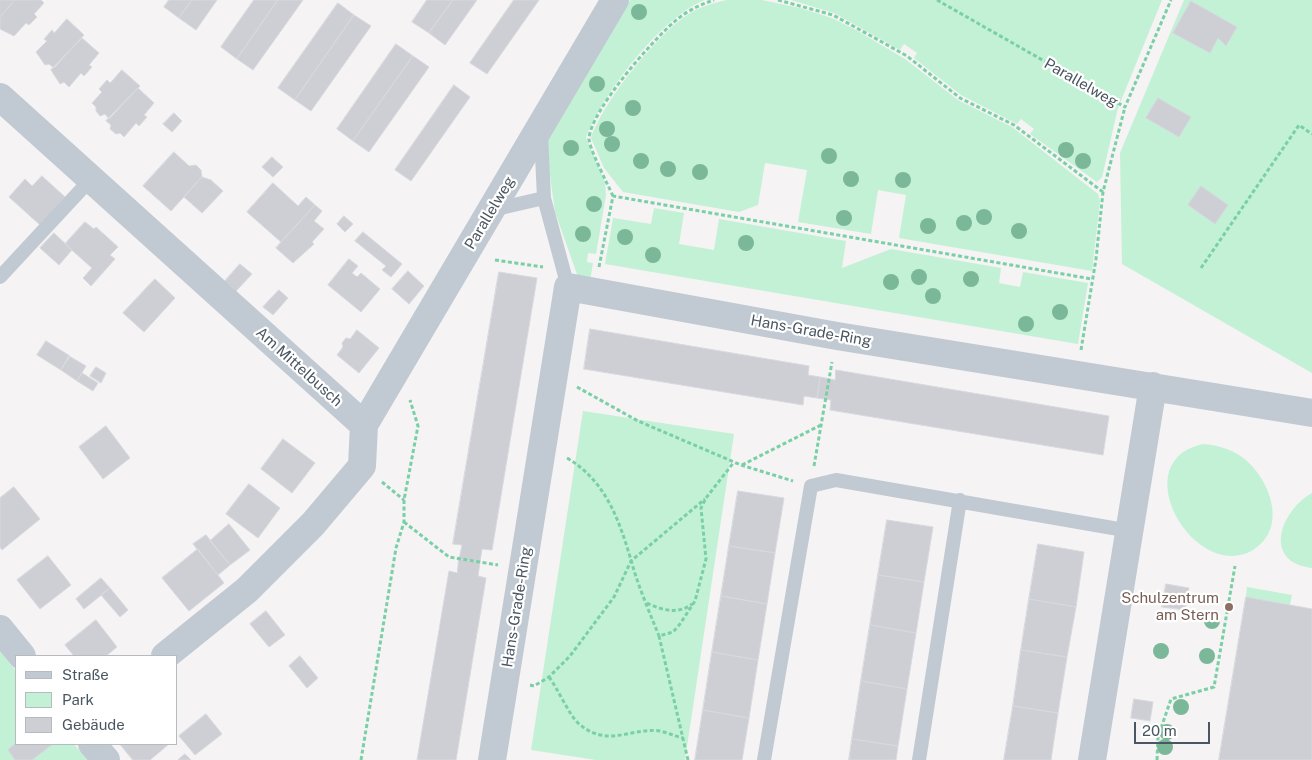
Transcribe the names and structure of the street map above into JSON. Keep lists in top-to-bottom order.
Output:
{
  "streets": {
    "street": ["Parallelweg", "Hans-Grade-Ring", "Am Mittelbusch"]
  },
  "crossings": [
    ["Parallelweg", "Am Mittelbusch"]
  ],
  "places": ["Schulzentrum am Stern"],
  "legend": ["Straße", "Park", "Gebäude"],
  "scale_bar": "20 m"
}
